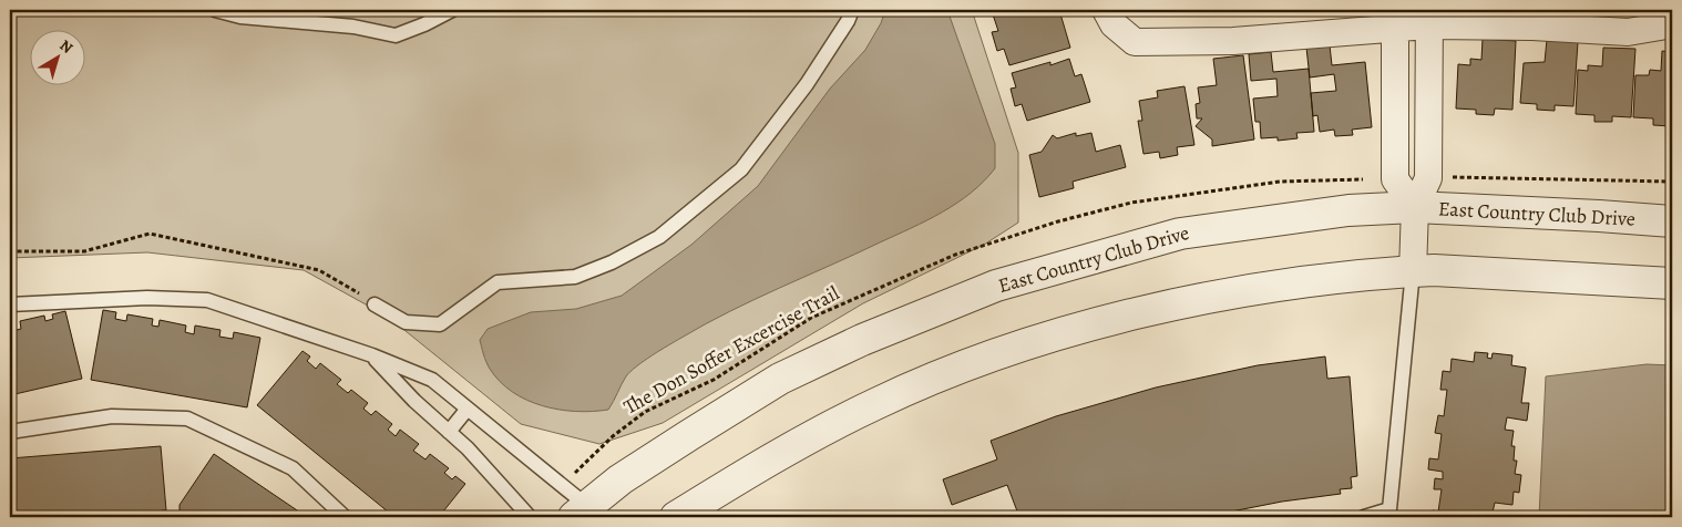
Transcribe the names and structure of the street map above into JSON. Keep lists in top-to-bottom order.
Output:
{
  "streets": {
    "street": ["East Country Club Drive"],
    "path": ["The Don Soffer Excercise Trail"]
  },
  "north": "top right"
}
